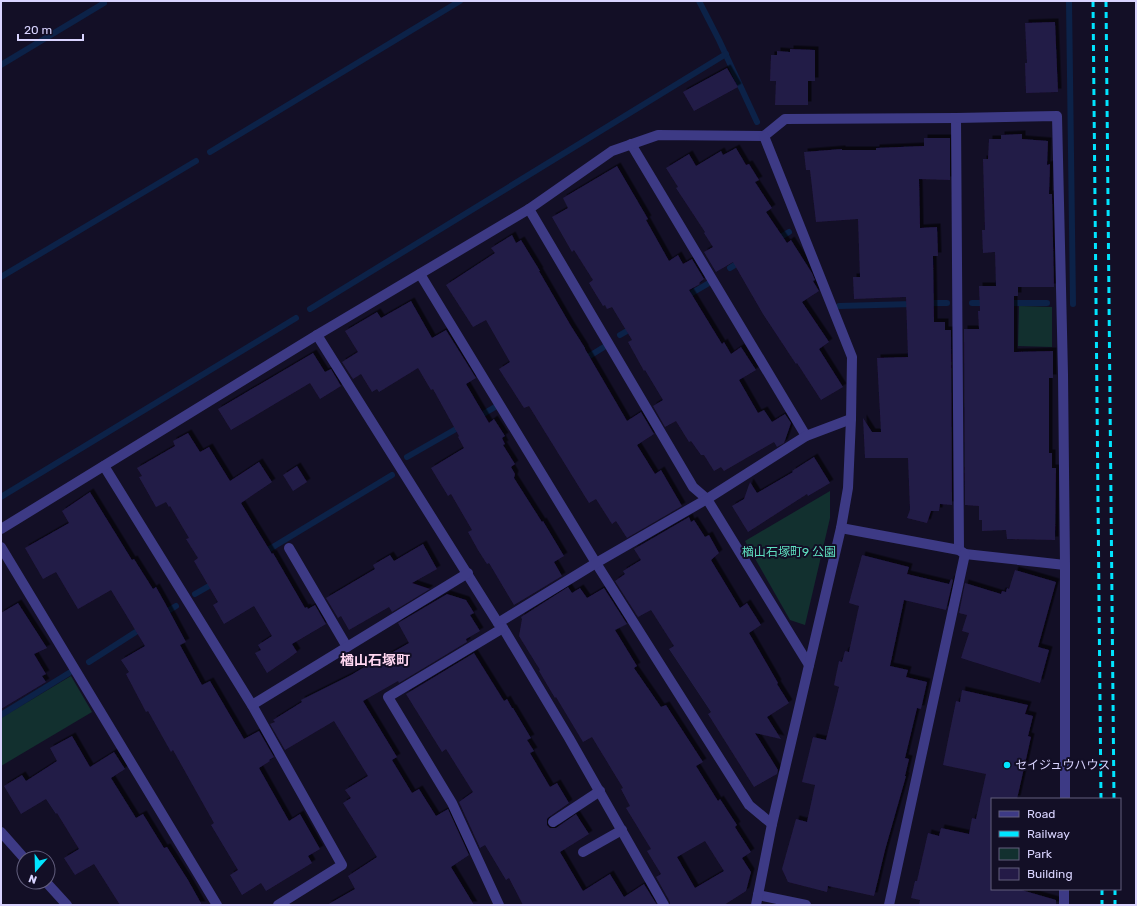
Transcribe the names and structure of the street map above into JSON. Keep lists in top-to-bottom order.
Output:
{
  "districts": ["楢山石塚町"],
  "parks": ["楢山石塚町9 公園"],
  "places": ["セイジュウハウス"],
  "legend": [
    "Road",
    "Railway",
    "Park",
    "Building"
  ],
  "scale_bar": "20 m",
  "north": "bottom"
}
